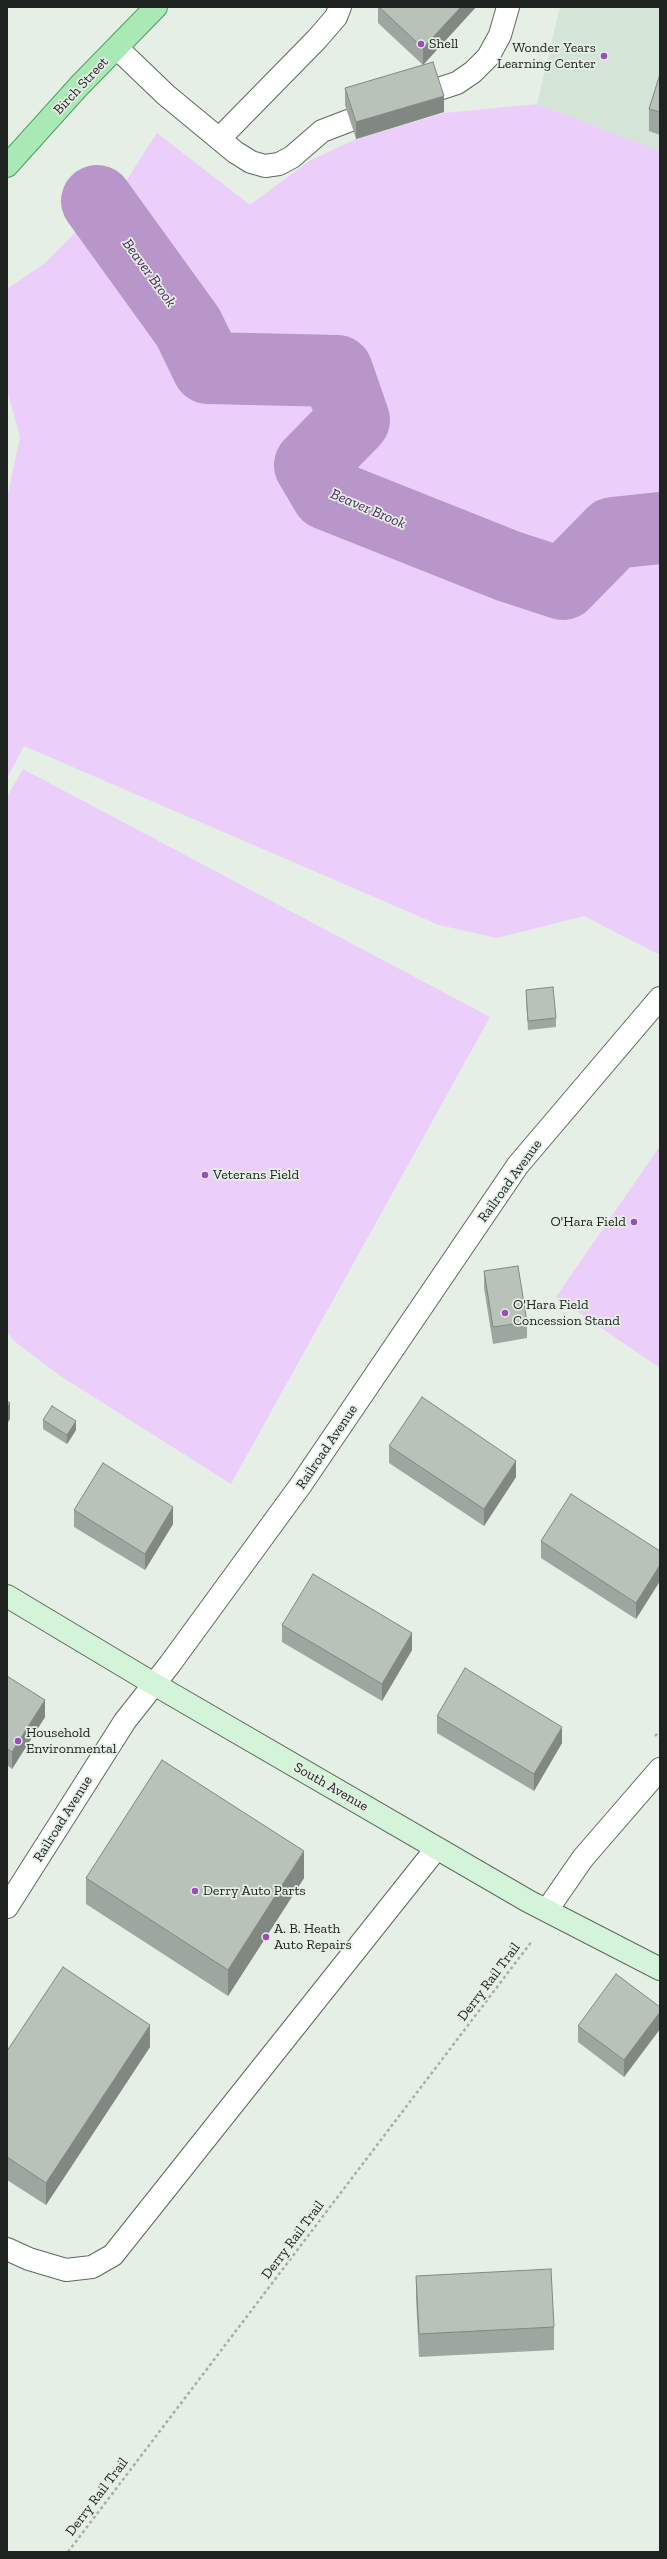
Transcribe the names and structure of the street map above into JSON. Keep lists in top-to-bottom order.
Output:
{
  "streets": {
    "main road": ["Birch Street"],
    "street": ["Railroad Avenue", "South Avenue"],
    "path": ["Derry Rail Trail"]
  },
  "crossings": [
    ["Railroad Avenue", "South Avenue"]
  ],
  "water": ["Beaver Brook"],
  "places": [
    "Shell",
    "Wonder Years Learning Center",
    "Veterans Field",
    "O'Hara Field",
    "O'Hara Field Concession Stand",
    "Household Environmental",
    "Derry Auto Parts",
    "A. B. Heath Auto Repairs"
  ]
}
